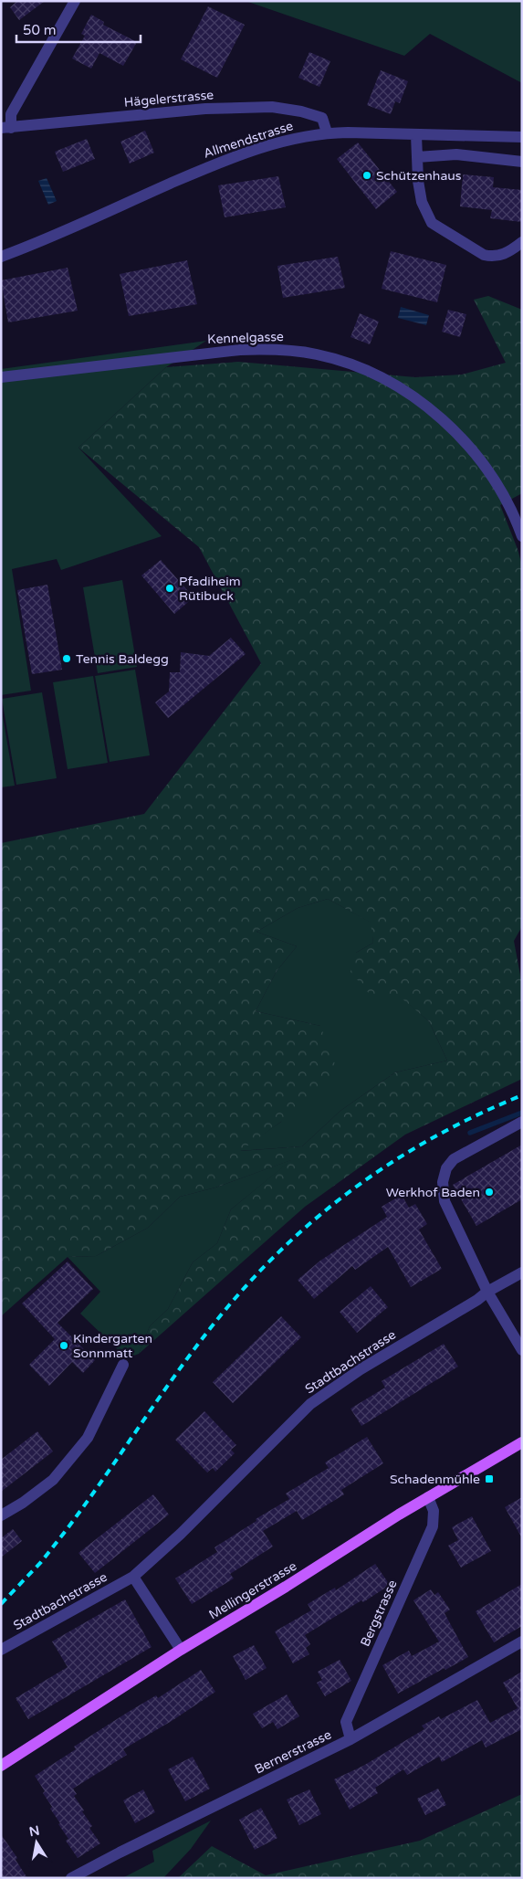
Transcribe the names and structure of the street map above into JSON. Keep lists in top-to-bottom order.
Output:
{
  "streets": {
    "main road": ["Mellingerstrasse"],
    "street": [
      "Hägelerstrasse",
      "Allmendstrasse",
      "Kennelgasse",
      "Stadtbachstrasse",
      "Bergstrasse",
      "Bernerstrasse"
    ]
  },
  "crossings": [
    ["Hägelerstrasse", "Allmendstrasse"],
    ["Mellingerstrasse", "Bergstrasse"],
    ["Bergstrasse", "Bernerstrasse"]
  ],
  "places": {
    "other": [
      "Schützenhaus",
      "Pfadiheim Rütibuck",
      "Tennis Baldegg",
      "Werkhof Baden",
      "Kindergarten Sonnmatt"
    ],
    "transit": ["Schadenmühle"]
  },
  "scale_bar": "50 m",
  "north": "top"
}
